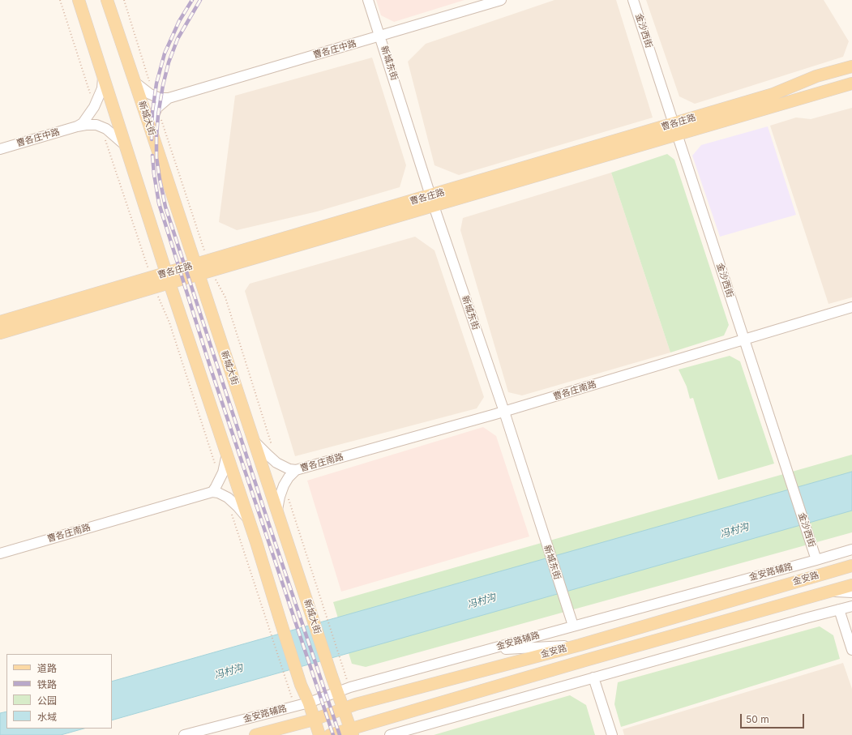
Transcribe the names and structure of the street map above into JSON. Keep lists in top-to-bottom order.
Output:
{
  "streets": {
    "main road": ["新城大街", "曹各庄路", "金安路"],
    "street": [
      "金沙西街",
      "曹各庄中路",
      "新城东街",
      "曹各庄南路",
      "金安路辅路"
    ]
  },
  "crossings": [
    ["金沙西街", "曹各庄路"],
    ["金沙西街", "曹各庄南路"],
    ["金沙西街", "金安路辅路"],
    ["曹各庄中路", "新城东街"],
    ["曹各庄中路", "新城大街"],
    ["新城东街", "曹各庄路"],
    ["新城东街", "曹各庄南路"],
    ["新城东街", "金安路辅路"],
    ["新城大街", "曹各庄路"],
    ["新城大街", "曹各庄南路"],
    ["新城大街", "金安路辅路"],
    ["新城大街", "金安路"]
  ],
  "water": ["冯村沟"],
  "legend": [
    "道路",
    "铁路",
    "公园",
    "水域"
  ],
  "scale_bar": "50 m"
}
